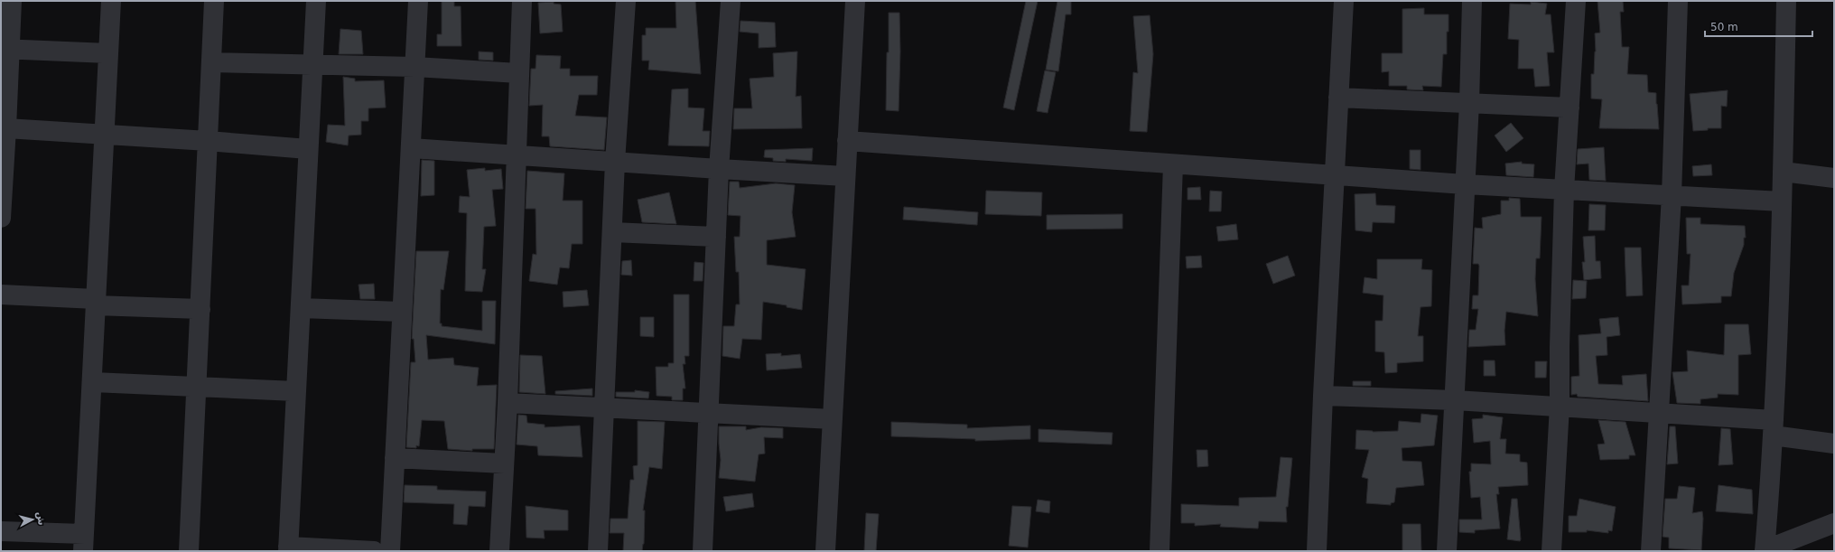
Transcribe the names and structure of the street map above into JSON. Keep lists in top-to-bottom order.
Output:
{
  "scale_bar": "50 m",
  "north": "right"
}
